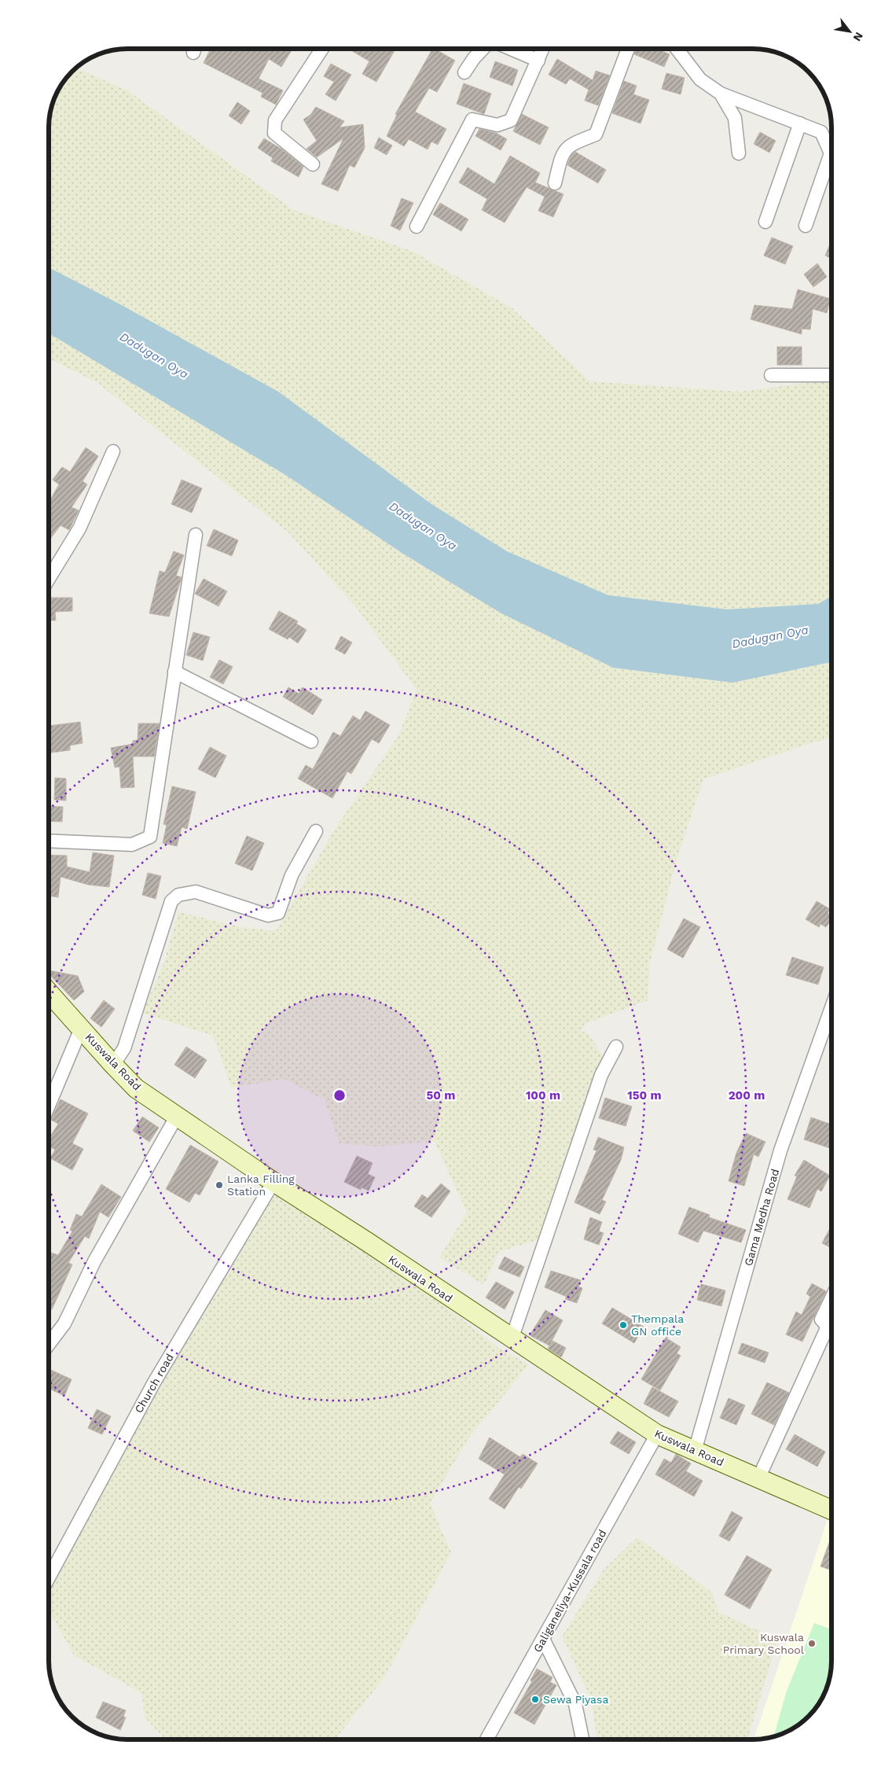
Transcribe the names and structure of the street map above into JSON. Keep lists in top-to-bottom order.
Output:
{
  "streets": {
    "street": [
      "Kuswala Road",
      "Gama Medha Road",
      "Church road",
      "Galiganeliya-Kussala road"
    ]
  },
  "crossings": [
    ["Kuswala Road", "Gama Medha Road"],
    ["Kuswala Road", "Church road"],
    ["Kuswala Road", "Galiganeliya-Kussala road"]
  ],
  "water": ["Dadugan Oya"],
  "places": [
    "Lanka Filling Station",
    "Thempala GN office",
    "Kuswala Primary School",
    "Sewa Piyasa"
  ],
  "north": "bottom right",
  "rings": [
    "50 m",
    "100 m",
    "150 m",
    "200 m"
  ]
}
